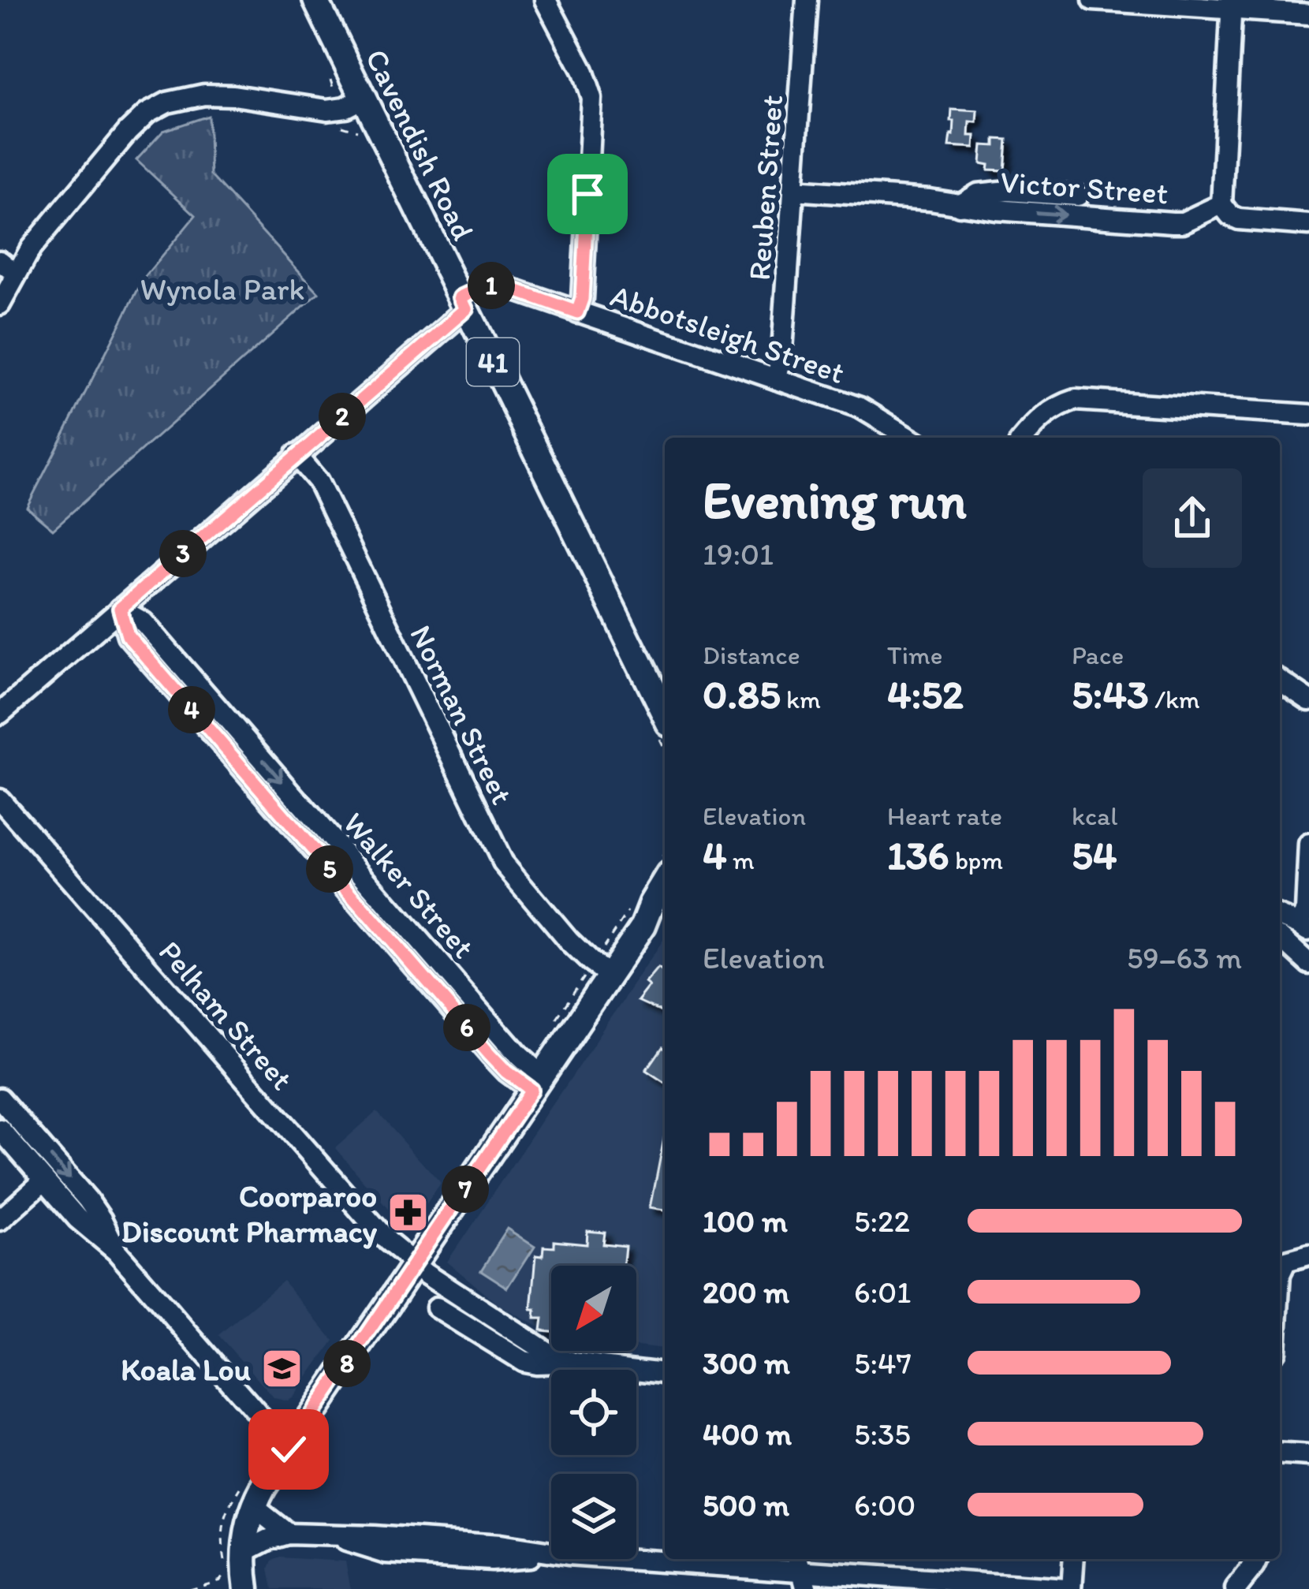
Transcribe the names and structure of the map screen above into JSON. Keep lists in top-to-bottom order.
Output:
{
  "streets": {
    "main road": ["Cavendish Road", "41"],
    "street": [
      "Victor Street",
      "Reuben Street",
      "Abbotsleigh Street",
      "Norman Street",
      "Walker Street",
      "Pelham Street"
    ]
  },
  "crossings": [
    ["Cavendish Road", "Abbotsleigh Street"],
    ["Victor Street", "Reuben Street"],
    ["Reuben Street", "Abbotsleigh Street"]
  ],
  "parks": ["Wynola Park"],
  "places": {
    "pharmacy": ["Coorparoo Discount Pharmacy"],
    "school or university": ["Koala Lou"]
  },
  "north": "bottom left",
  "page": {
    "pins": [
      "1",
      "2",
      "3",
      "4",
      "5",
      "6",
      "7",
      "8"
    ],
    "heading": ["Evening run", "19:01"],
    "stats": [
      ["Distance", "0.85 km"],
      ["Time", "4:52"],
      ["Pace", "5:43 /km"],
      ["Elevation", "4 m"],
      ["Heart rate", "136 bpm"],
      ["kcal", "54"]
    ],
    "chart": ["Elevation", "59–63 m"],
    "list": [
      {
        "name": "100 m",
        "note": "5:22"
      },
      {
        "name": "200 m",
        "note": "6:01"
      },
      {
        "name": "300 m",
        "note": "5:47"
      },
      {
        "name": "400 m",
        "note": "5:35"
      },
      {
        "name": "500 m",
        "note": "6:00"
      }
    ]
  }
}
